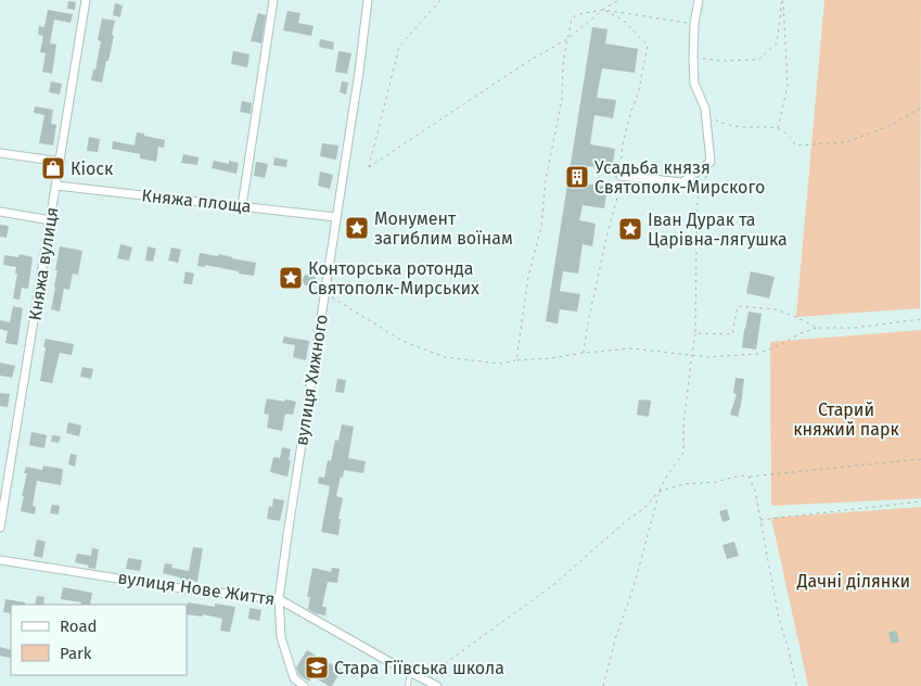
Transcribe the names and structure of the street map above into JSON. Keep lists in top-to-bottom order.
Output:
{
  "streets": {
    "street": [
      "Княжа площа",
      "Княжа вулиця",
      "вулиця Хижного",
      "вулиця Нове Життя"
    ]
  },
  "crossings": [
    ["Княжа площа", "Княжа вулиця"],
    ["Княжа площа", "вулиця Хижного"],
    ["вулиця Хижного", "вулиця Нове Життя"]
  ],
  "parks": ["Старий княжий парк", "Дачні ділянки"],
  "places": {
    "shop": ["Кіоск"],
    "building": ["Усадьба князя Святополк-Мирского"],
    "place": ["Монумент загиблим воїнам", "Іван Дурак та Царівна-лягушка", "Конторська ротонда Святополк-Мирських"],
    "school or university": ["Стара Гіївська школа"]
  },
  "legend": ["Road", "Park"]
}
